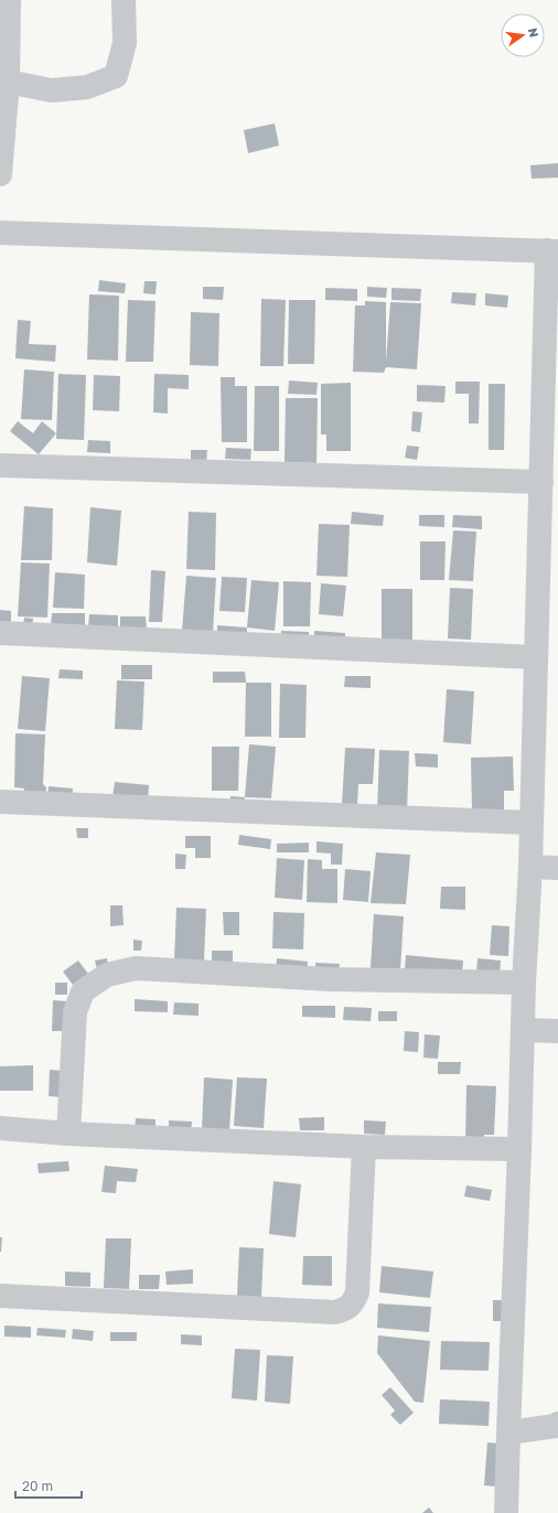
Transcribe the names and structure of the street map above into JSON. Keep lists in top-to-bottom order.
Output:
{
  "scale_bar": "20 m",
  "north": "right"
}
